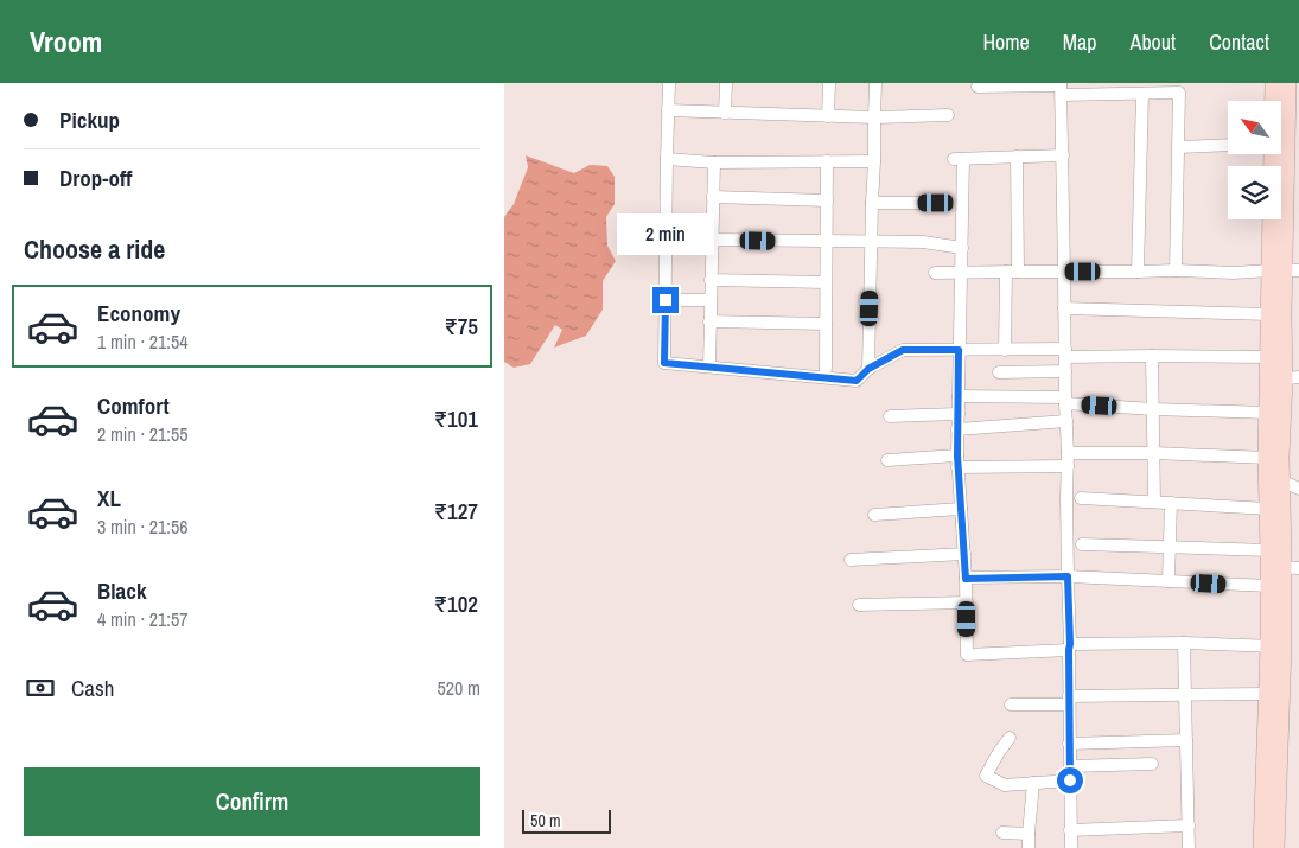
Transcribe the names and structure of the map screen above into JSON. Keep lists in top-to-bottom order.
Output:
{
  "scale_bar": "50 m",
  "north": "top left",
  "page": {
    "header": "Vroom",
    "nav": [
      "Home",
      "Map",
      "About",
      "Contact"
    ],
    "banner": ["Pickup", "Drop-off"],
    "heading": "Choose a ride",
    "bubble": "2 min",
    "list": [
      {
        "name": "Economy",
        "note": "1 min · 21:54",
        "value": "₹75"
      },
      {
        "name": "Comfort",
        "note": "2 min · 21:55",
        "value": "₹101"
      },
      {
        "name": "XL",
        "note": "3 min · 21:56",
        "value": "₹127"
      },
      {
        "name": "Black",
        "note": "4 min · 21:57",
        "value": "₹102"
      }
    ],
    "pay": ["Cash", "520 m"],
    "buttons": "Confirm",
    "scale": "50 m"
  }
}
